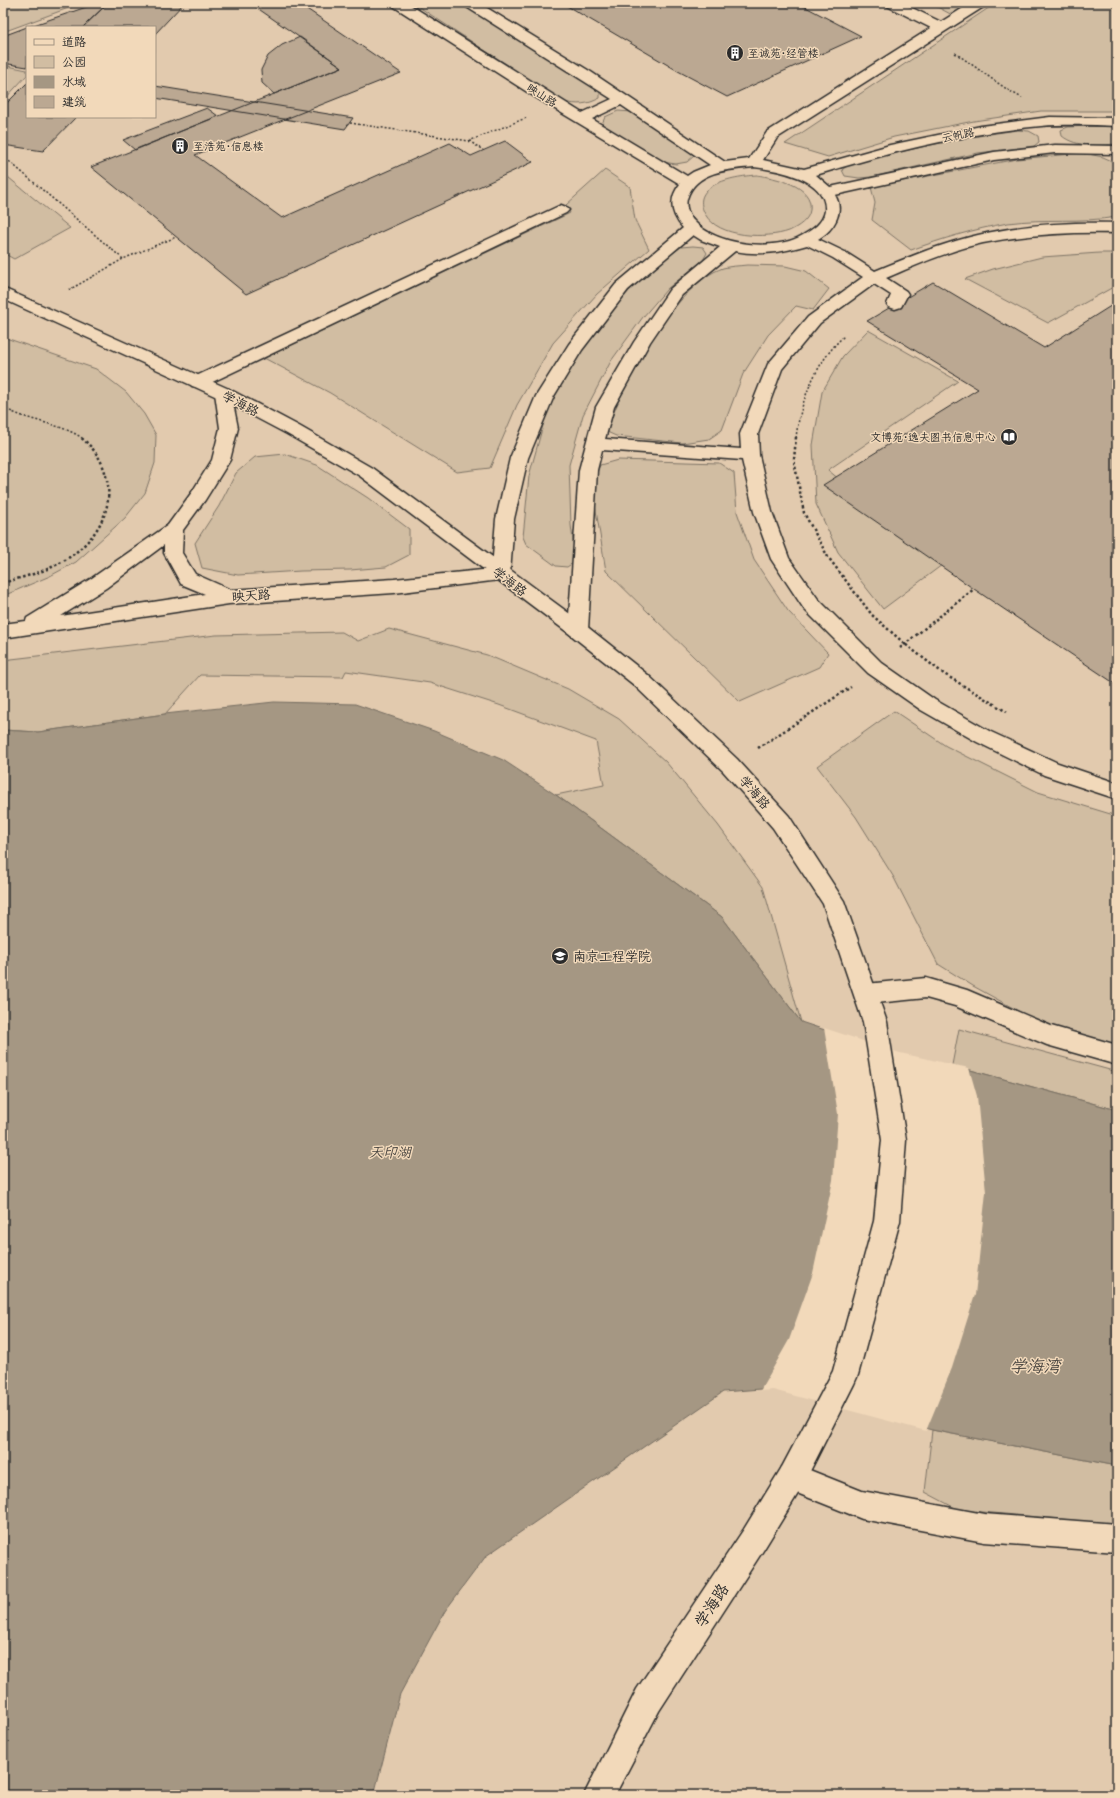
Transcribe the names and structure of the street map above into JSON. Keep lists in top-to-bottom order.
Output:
{
  "streets": {
    "street": [
      "映山路",
      "云帆路",
      "学海路",
      "映天路"
    ]
  },
  "crossings": [
    ["映山路", "云帆路"],
    ["学海路", "映天路"]
  ],
  "water": ["天印湖", "学海湾"],
  "places": {
    "building": ["至诚苑·经管楼", "至浩苑·信息楼"],
    "library": ["文博苑·逸夫图书信息中心"],
    "school or university": ["南京工程学院"]
  },
  "legend": [
    "道路",
    "公园",
    "水域",
    "建筑"
  ]
}
